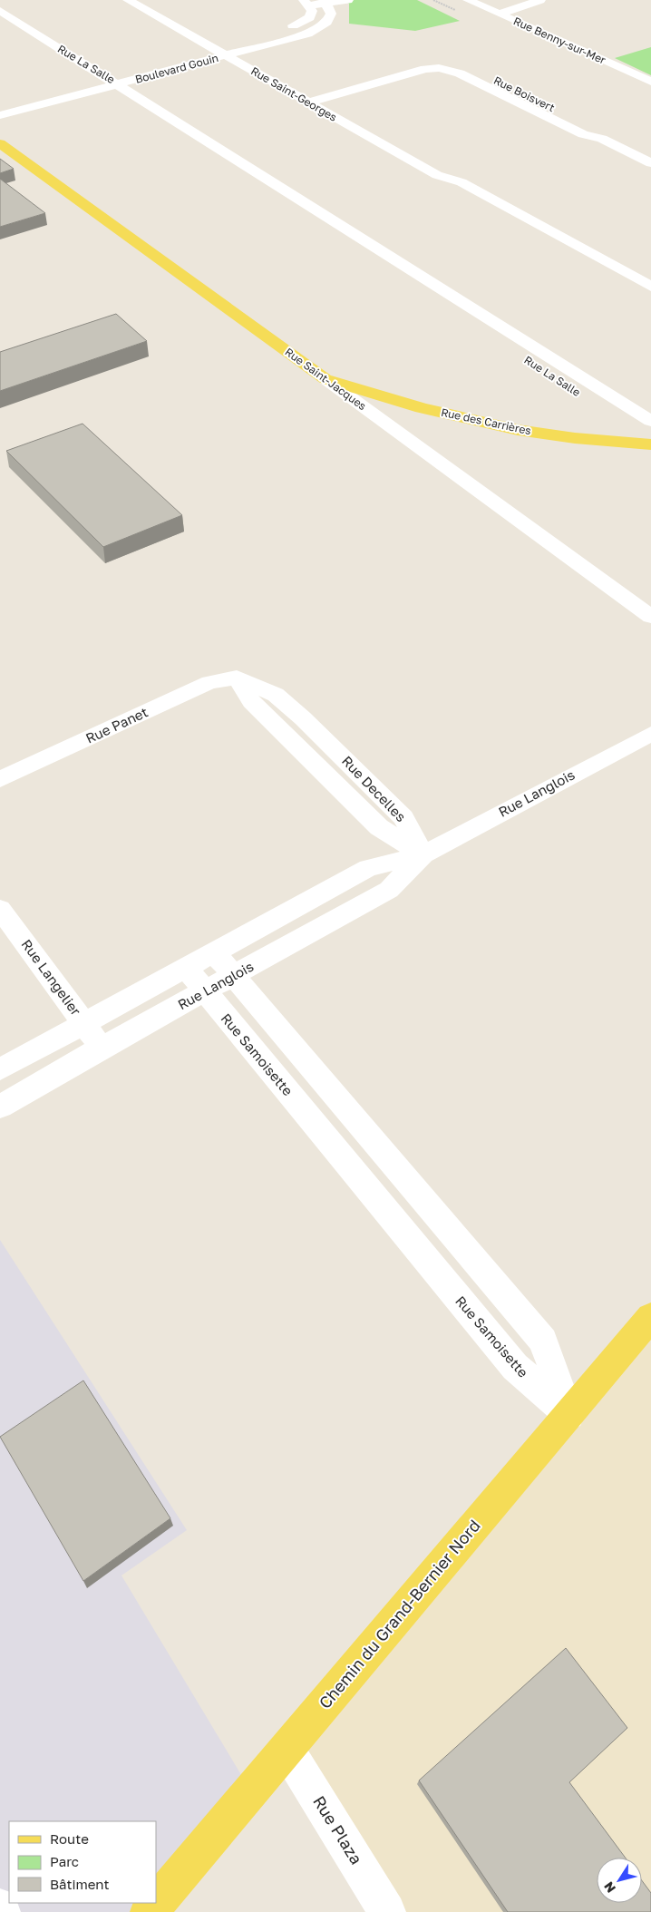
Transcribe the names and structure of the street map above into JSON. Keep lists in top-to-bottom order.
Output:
{
  "streets": {
    "main road": ["Rue Saint-Jacques", "Rue des Carrières", "Chemin du Grand-Bernier Nord"],
    "street": [
      "Rue Benny-sur-Mer",
      "Rue La Salle",
      "Boulevard Gouin",
      "Rue Saint-Georges",
      "Rue Boisvert",
      "Rue Panet",
      "Rue Decelles",
      "Rue Langlois",
      "Rue Langelier",
      "Rue Samoisette",
      "Rue Plaza"
    ]
  },
  "crossings": [
    ["Rue La Salle", "Boulevard Gouin"],
    ["Boulevard Gouin", "Rue Saint-Georges"],
    ["Rue Saint-Georges", "Rue Boisvert"],
    ["Rue Saint-Jacques", "Rue des Carrières"],
    ["Rue Panet", "Rue Decelles"],
    ["Rue Decelles", "Rue Langlois"],
    ["Rue Langlois", "Rue Langelier"],
    ["Rue Langlois", "Rue Samoisette"],
    ["Rue Samoisette", "Chemin du Grand-Bernier Nord"],
    ["Chemin du Grand-Bernier Nord", "Rue Plaza"]
  ],
  "legend": ["Route", "Parc", "Bâtiment"],
  "north": "bottom left"
}
